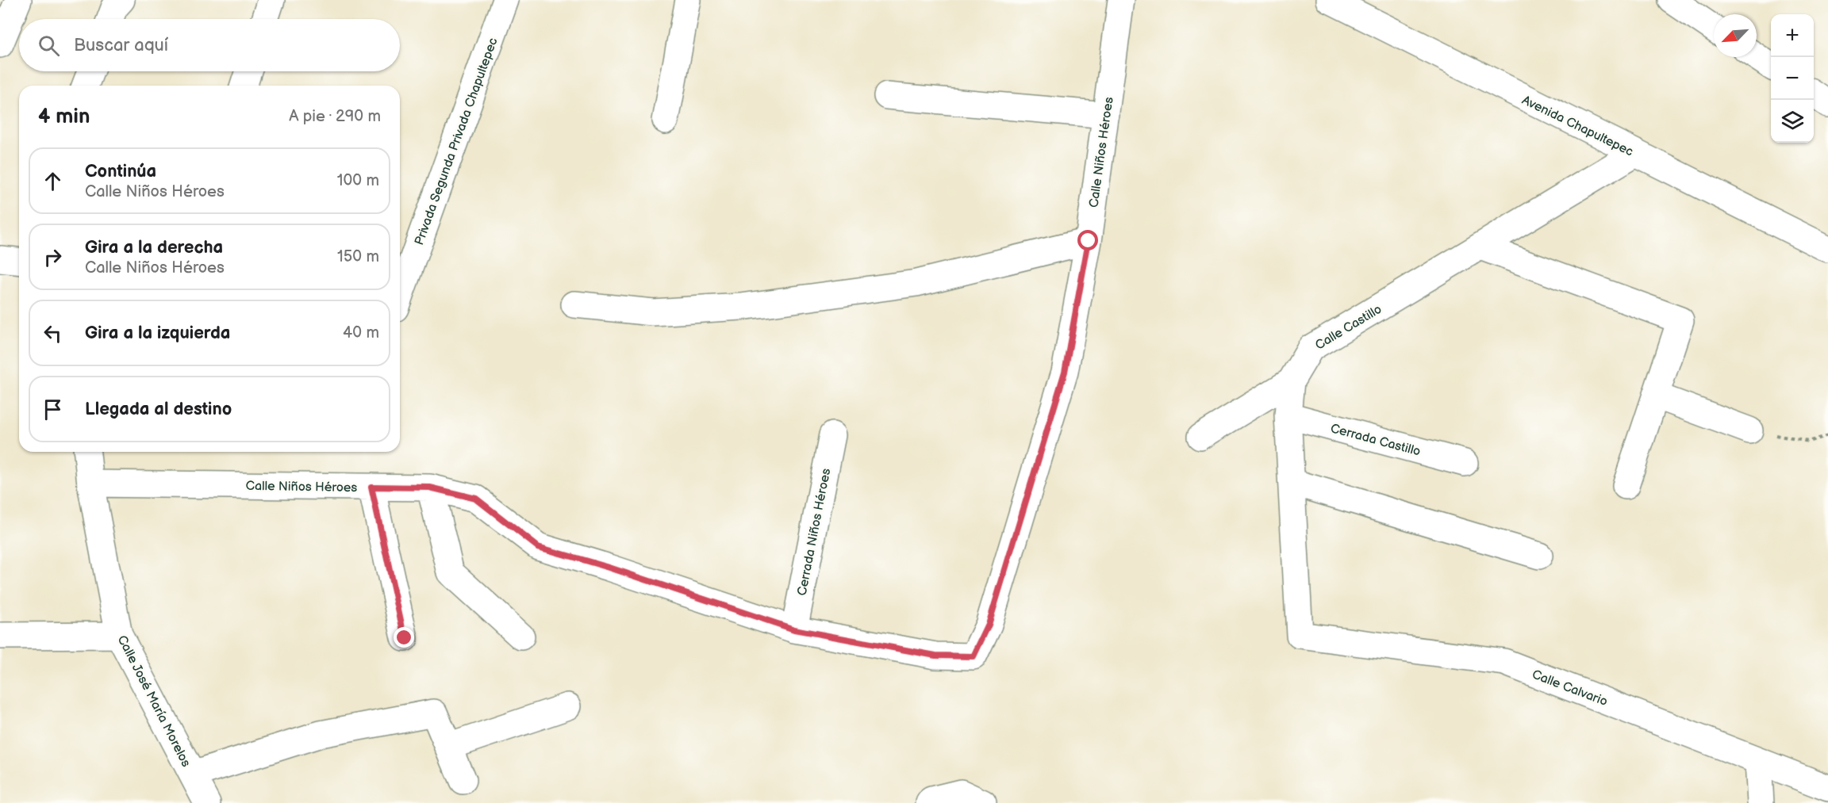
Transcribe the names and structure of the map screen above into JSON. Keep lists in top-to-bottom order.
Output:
{
  "streets": {
    "street": [
      "Avenida Chapultepec",
      "Privada Segunda Privada Chapultepec",
      "Calle Niños Héroes",
      "Calle Castillo",
      "Cerrada Castillo",
      "Cerrada Niños Héroes",
      "Calle Calvario",
      "Calle José María Morelos"
    ]
  },
  "crossings": [
    ["Avenida Chapultepec", "Calle Castillo"],
    ["Calle Niños Héroes", "Cerrada Niños Héroes"],
    ["Calle Niños Héroes", "Calle José María Morelos"],
    ["Calle Castillo", "Cerrada Castillo"],
    ["Calle Castillo", "Calle Calvario"]
  ],
  "north": "bottom left",
  "page": {
    "map_buttons": ["+", "−"],
    "search": "Buscar aquí",
    "heading": ["4 min", "A pie · 290 m"],
    "list": [
      ["Continúa", "Calle Niños Héroes", "100 m"],
      ["Gira a la derecha", "Calle Niños Héroes", "150 m"],
      ["Gira a la izquierda", "40 m"],
      "Llegada al destino"
    ]
  }
}
